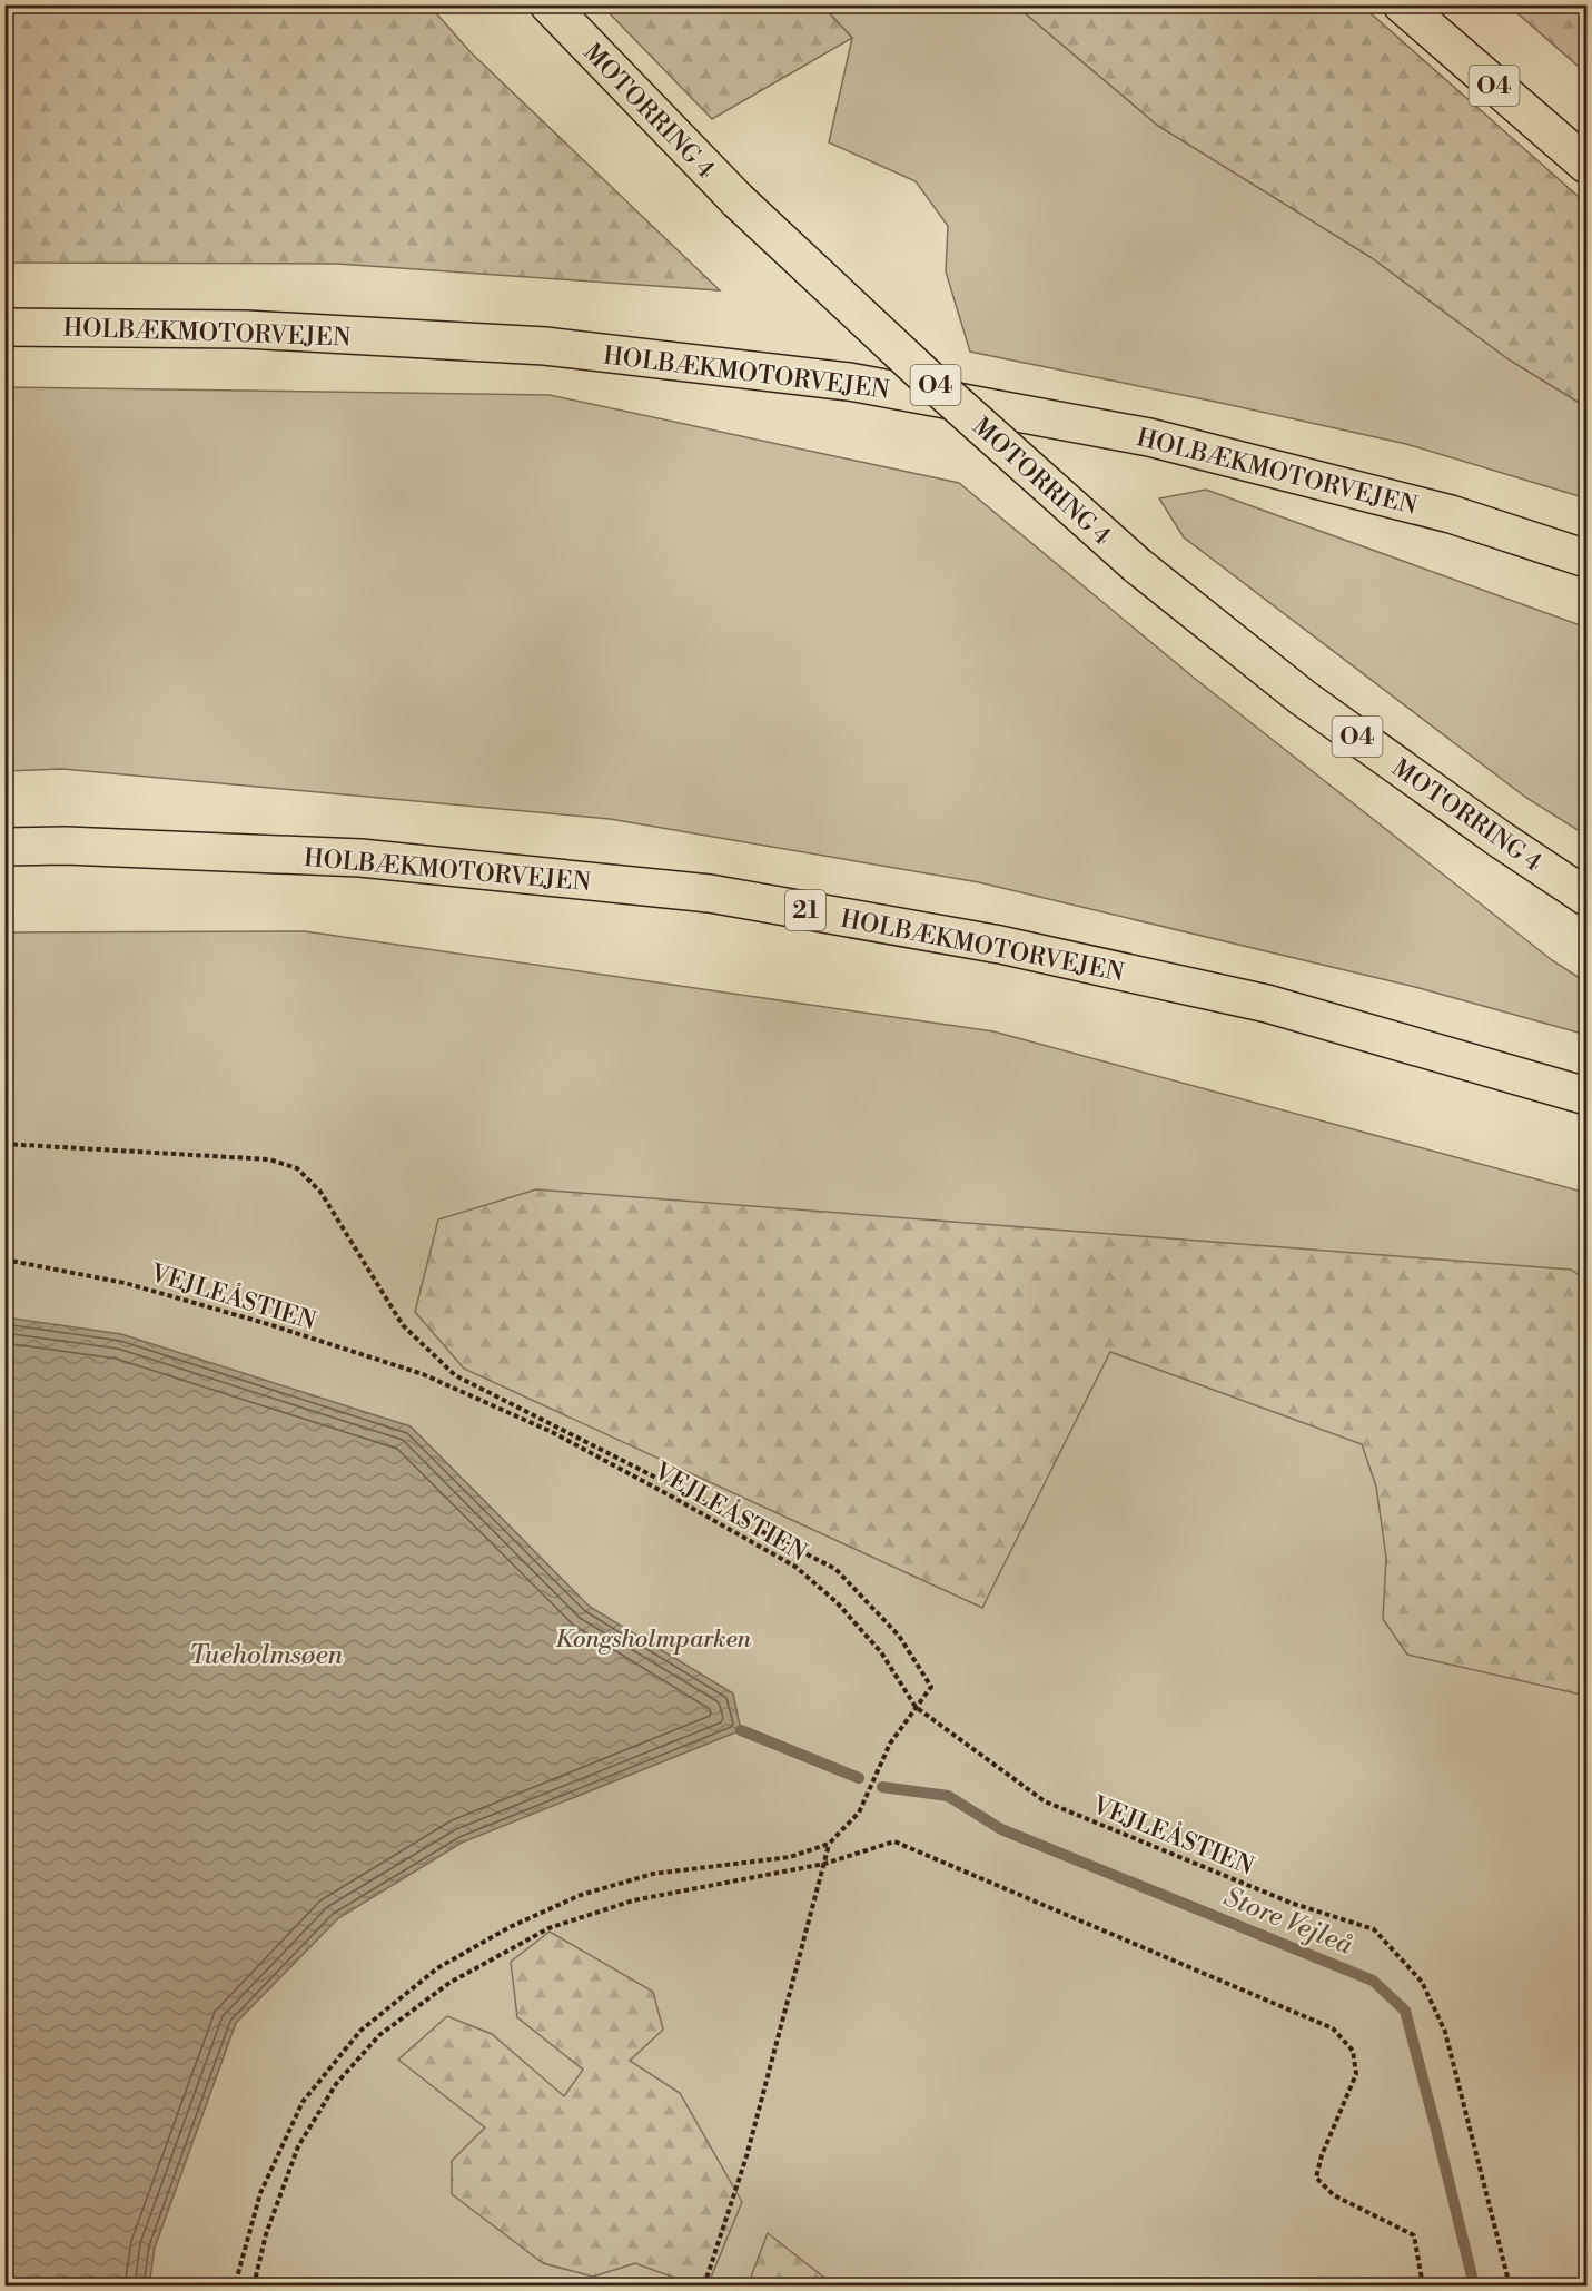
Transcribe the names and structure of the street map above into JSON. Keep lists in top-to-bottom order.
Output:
{
  "streets": {
    "highway": [
      "O4",
      "MOTORRING 4",
      "HOLBÆKMOTORVEJEN",
      "21"
    ],
    "path": ["VEJLEÅSTIEN"]
  },
  "water": ["Tueholmsøen", "Store Vejleå"],
  "parks": ["Kongsholmparken"]
}
